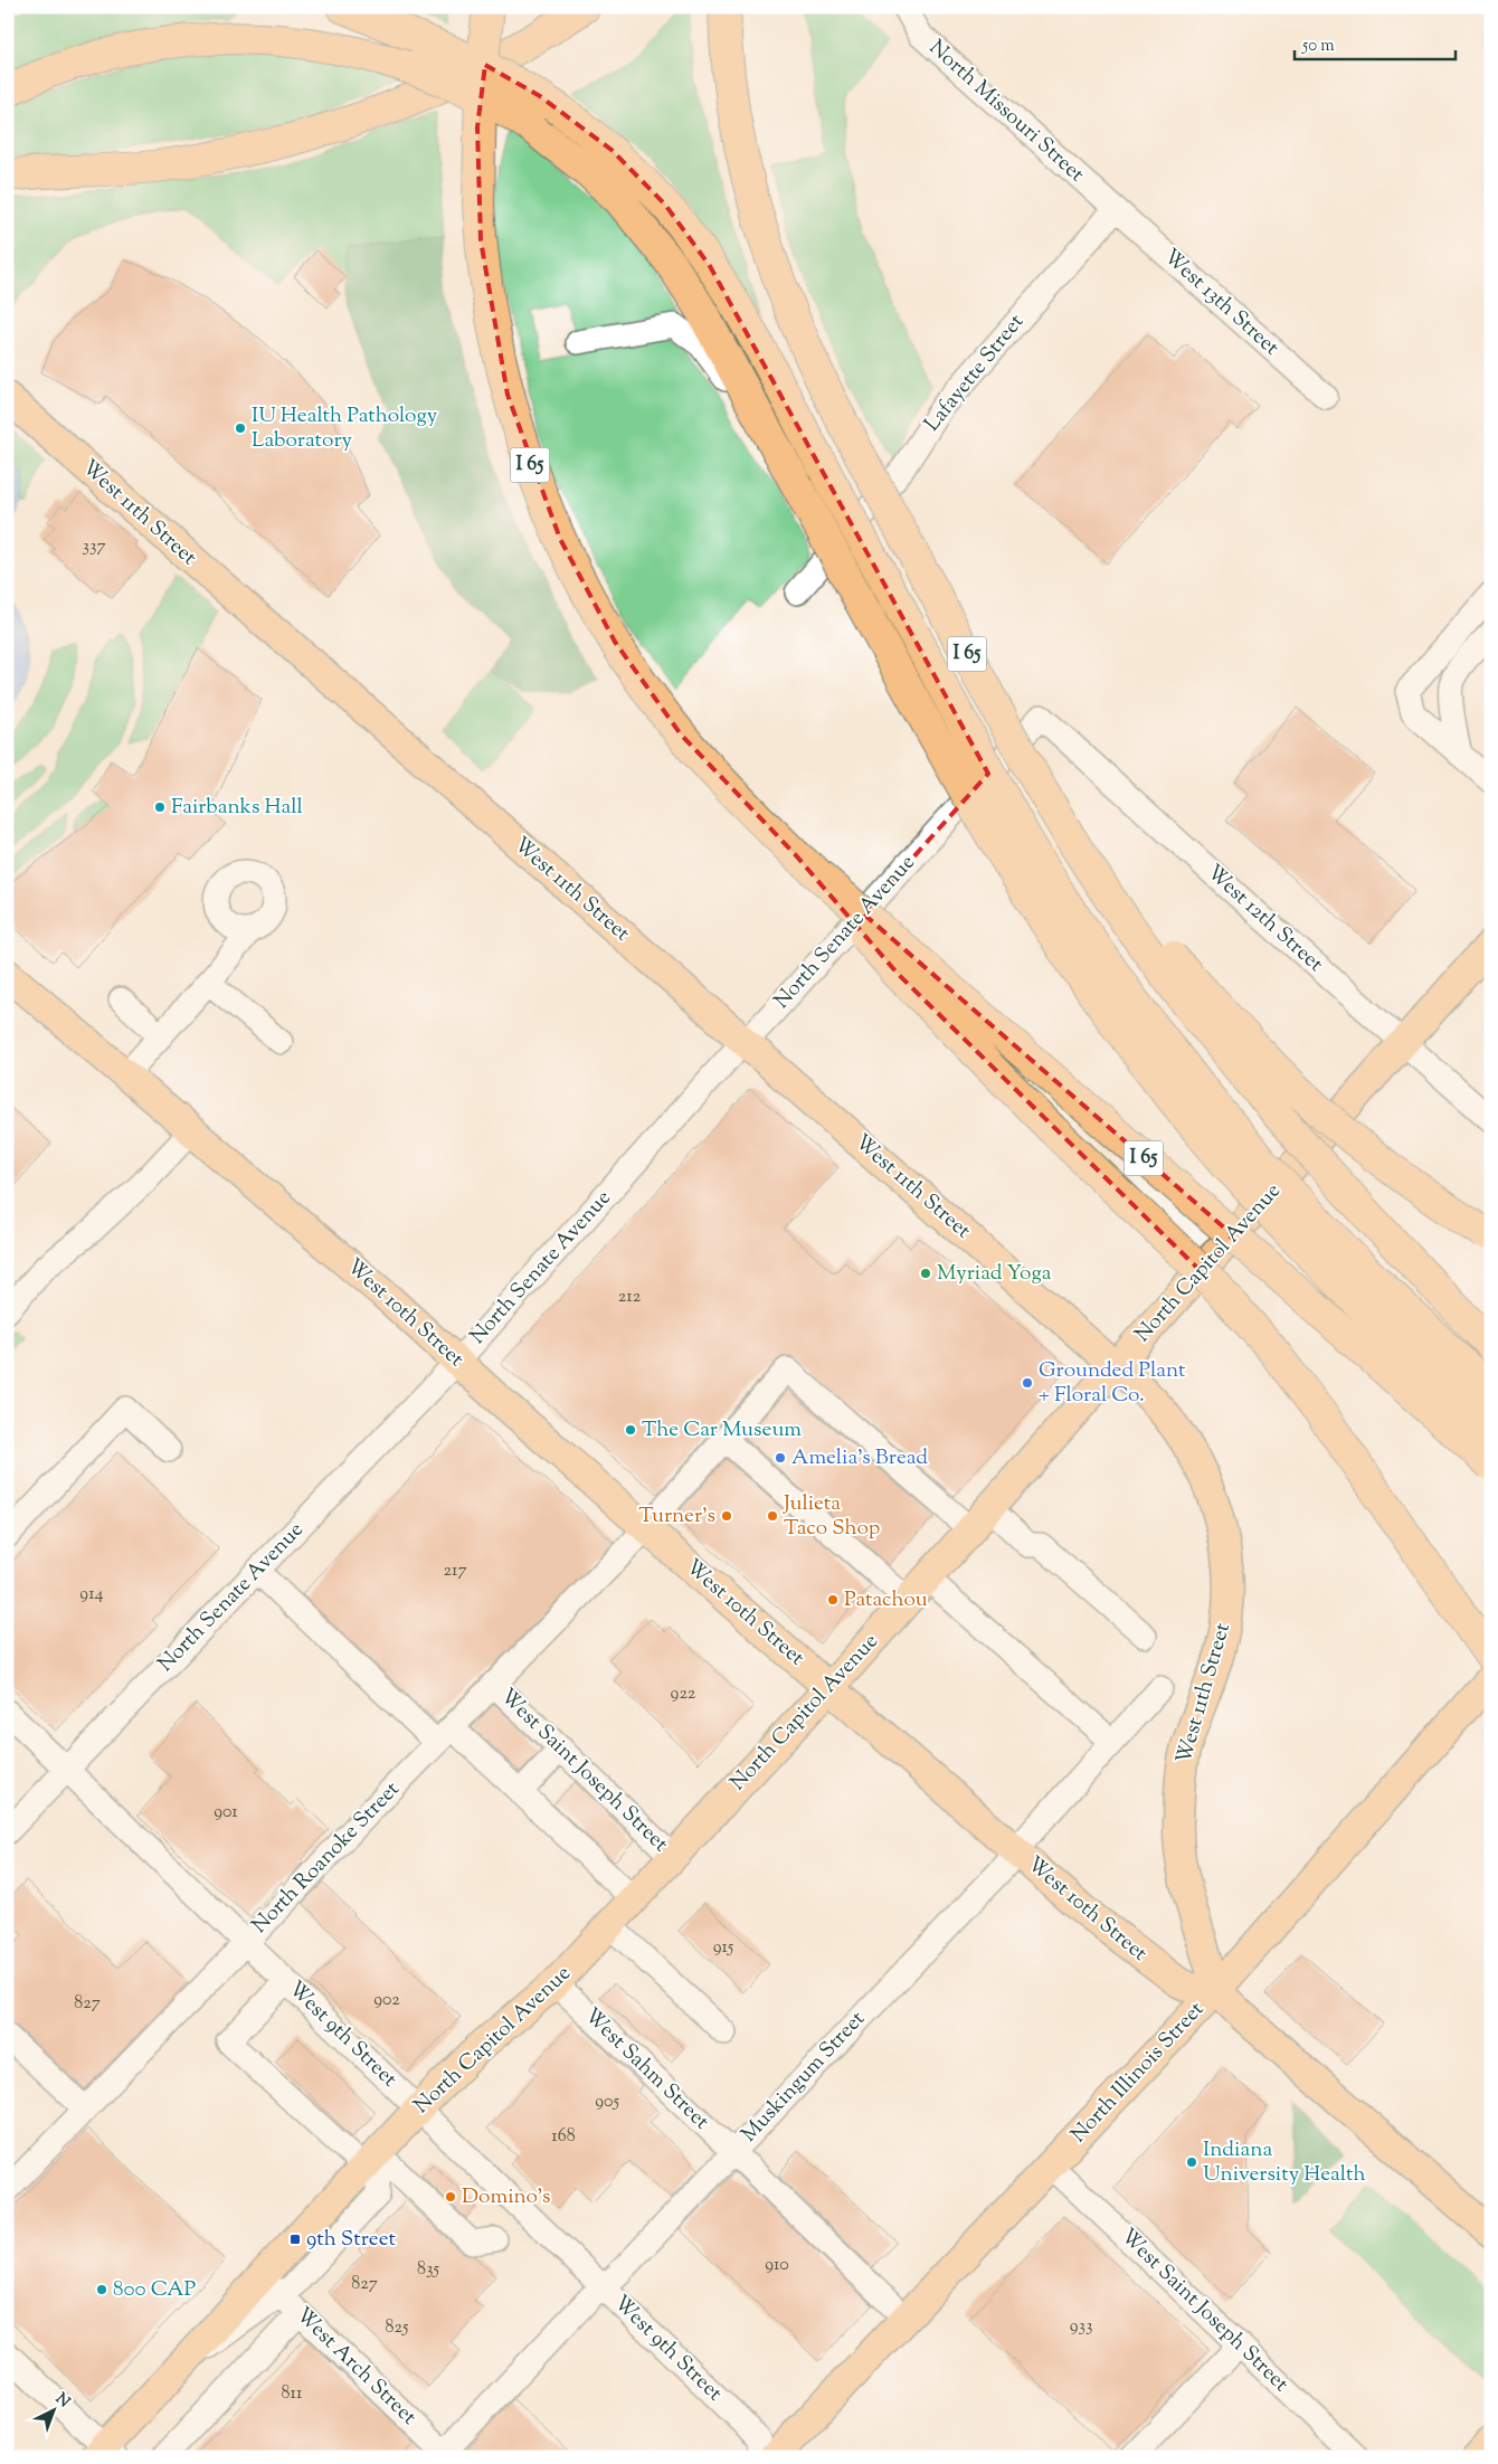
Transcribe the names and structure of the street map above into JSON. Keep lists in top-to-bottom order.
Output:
{
  "streets": {
    "highway": ["I 65"],
    "main road": [
      "West 11th Street",
      "North Capitol Avenue",
      "West 10th Street",
      "North Illinois Street"
    ],
    "street": [
      "North Missouri Street",
      "West 13th Street",
      "Lafayette Street",
      "West 12th Street",
      "North Senate Avenue",
      "West Saint Joseph Street",
      "North Roanoke Street",
      "West 9th Street",
      "West Sahm Street",
      "Muskingum Street",
      "West Arch Street"
    ]
  },
  "crossings": [
    ["North Missouri Street", "West 13th Street"],
    ["North Missouri Street", "Lafayette Street"],
    ["West 13th Street", "Lafayette Street"],
    ["West 11th Street", "North Senate Avenue"],
    ["West 11th Street", "North Capitol Avenue"],
    ["West 11th Street", "West 10th Street"],
    ["West 11th Street", "North Illinois Street"],
    ["West 12th Street", "North Senate Avenue"],
    ["West 12th Street", "North Capitol Avenue"],
    ["North Senate Avenue", "West 10th Street"],
    ["North Senate Avenue", "West 9th Street"],
    ["North Capitol Avenue", "West 10th Street"],
    ["North Capitol Avenue", "West Saint Joseph Street"],
    ["North Capitol Avenue", "North Roanoke Street"],
    ["North Capitol Avenue", "West 9th Street"],
    ["North Capitol Avenue", "West Sahm Street"],
    ["North Capitol Avenue", "West Arch Street"],
    ["West 10th Street", "North Roanoke Street"],
    ["West 10th Street", "North Illinois Street"],
    ["West 10th Street", "Muskingum Street"],
    ["West Saint Joseph Street", "North Roanoke Street"],
    ["West Saint Joseph Street", "North Illinois Street"],
    ["North Roanoke Street", "West 9th Street"],
    ["West 9th Street", "Muskingum Street"],
    ["West Sahm Street", "North Illinois Street"],
    ["West Sahm Street", "Muskingum Street"],
    ["Muskingum Street", "West Arch Street"]
  ],
  "places": {
    "other": [
      "IU Health Pathology Laboratory",
      "Fairbanks Hall",
      "Myriad Yoga",
      "Grounded Plant + Floral Co.",
      "The Car Museum",
      "Amelia's Bread",
      "Turner's",
      "Julieta Taco Shop",
      "Patachou",
      "Indiana University Health",
      "Domino's",
      "800 CAP"
    ],
    "transit": ["9th Street"]
  },
  "house_numbers": [
    "337",
    "212",
    "217",
    "914",
    "922",
    "901",
    "915",
    "902",
    "827",
    "905",
    "168",
    "910",
    "835",
    "827",
    "933",
    "825",
    "811"
  ],
  "scale_bar": "50 m",
  "north": "top right"
}
